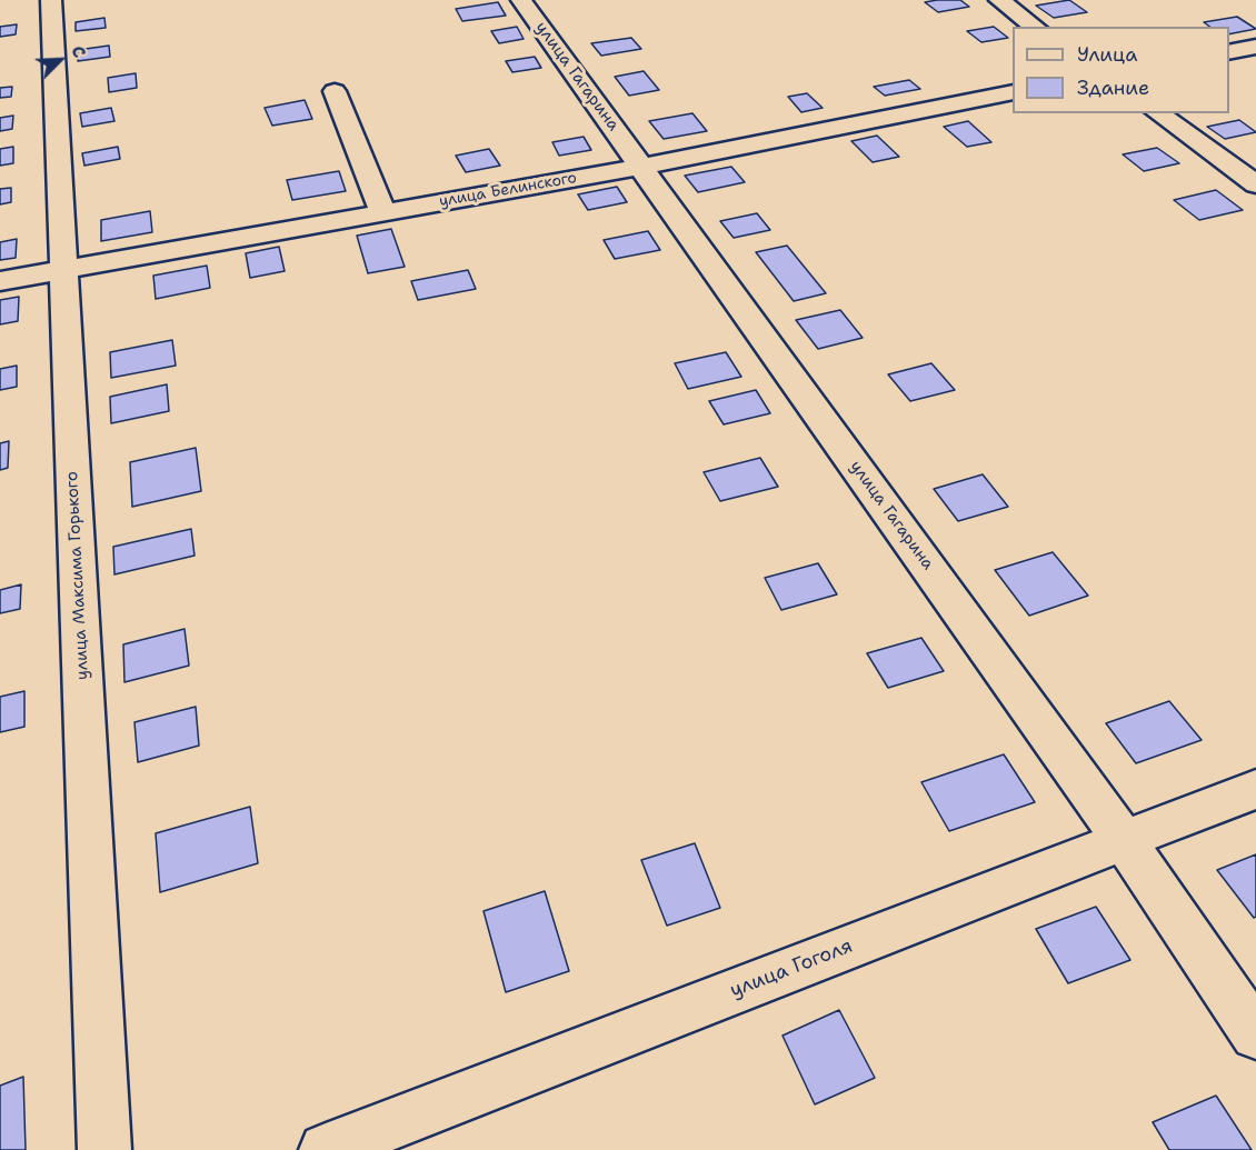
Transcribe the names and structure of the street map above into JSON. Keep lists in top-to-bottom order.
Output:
{
  "streets": {
    "street": [
      "улица Гагарина",
      "улица Белинского",
      "улица Максима Горького",
      "улица Гоголя"
    ]
  },
  "crossings": [
    ["улица Гагарина", "улица Белинского"],
    ["улица Гагарина", "улица Гоголя"],
    ["улица Белинского", "улица Максима Горького"]
  ],
  "legend": ["Улица", "Здание"],
  "north": "top right"
}
